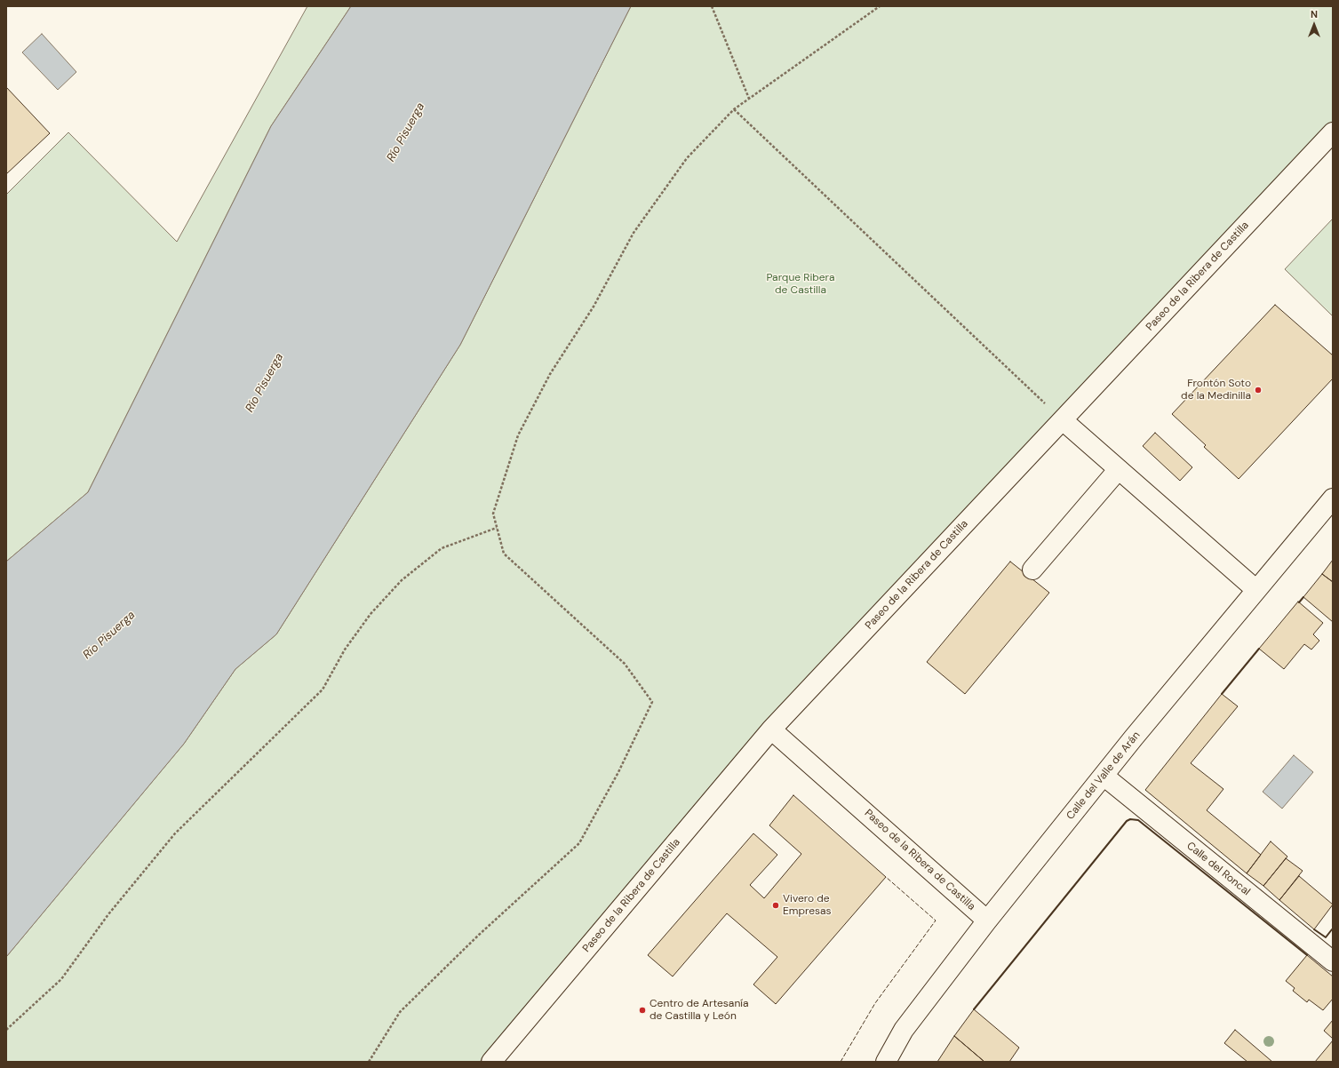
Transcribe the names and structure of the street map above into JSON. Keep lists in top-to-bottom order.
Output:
{
  "streets": {
    "street": ["Paseo de la Ribera de Castilla", "Calle del Valle de Arán", "Calle del Roncal"]
  },
  "crossings": [
    ["Paseo de la Ribera de Castilla", "Calle del Valle de Arán"],
    ["Calle del Valle de Arán", "Calle del Roncal"]
  ],
  "water": ["Río Pisuerga"],
  "parks": ["Parque Ribera de Castilla"],
  "places": ["Frontón Soto de la Medinilla", "Vivero de Empresas", "Centro de Artesanía de Castilla y León"],
  "north": "top"
}
